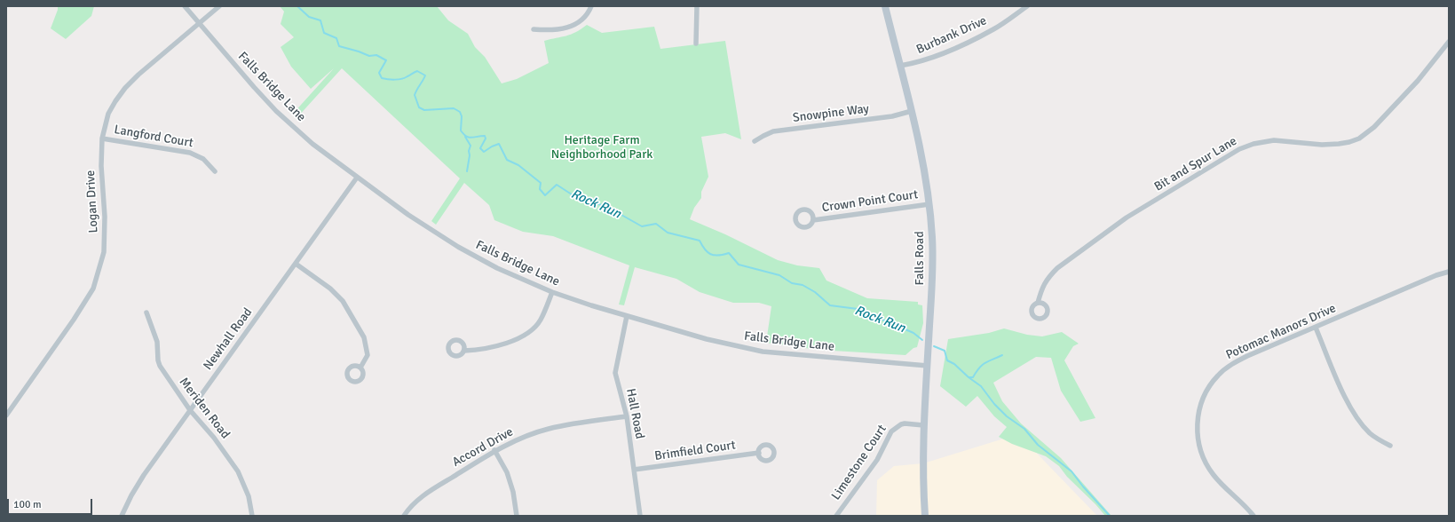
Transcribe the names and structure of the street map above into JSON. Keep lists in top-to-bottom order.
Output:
{
  "streets": {
    "main road": ["Falls Road"],
    "street": [
      "Burbank Drive",
      "Falls Bridge Lane",
      "Snowpine Way",
      "Langford Court",
      "Bit and Spur Lane",
      "Logan Drive",
      "Crown Point Court",
      "Potomac Manors Drive",
      "Newhall Road",
      "Meriden Road",
      "Hall Road",
      "Accord Drive",
      "Brimfield Court",
      "Limestone Court"
    ]
  },
  "crossings": [
    ["Burbank Drive", "Falls Road"],
    ["Falls Bridge Lane", "Logan Drive"],
    ["Falls Bridge Lane", "Falls Road"],
    ["Falls Bridge Lane", "Newhall Road"],
    ["Falls Bridge Lane", "Hall Road"],
    ["Snowpine Way", "Falls Road"],
    ["Langford Court", "Logan Drive"],
    ["Crown Point Court", "Falls Road"],
    ["Falls Road", "Limestone Court"],
    ["Newhall Road", "Meriden Road"],
    ["Hall Road", "Accord Drive"],
    ["Hall Road", "Brimfield Court"]
  ],
  "water": ["Rock Run"],
  "parks": ["Heritage Farm Neighborhood Park"],
  "scale_bar": "100 m"
}
